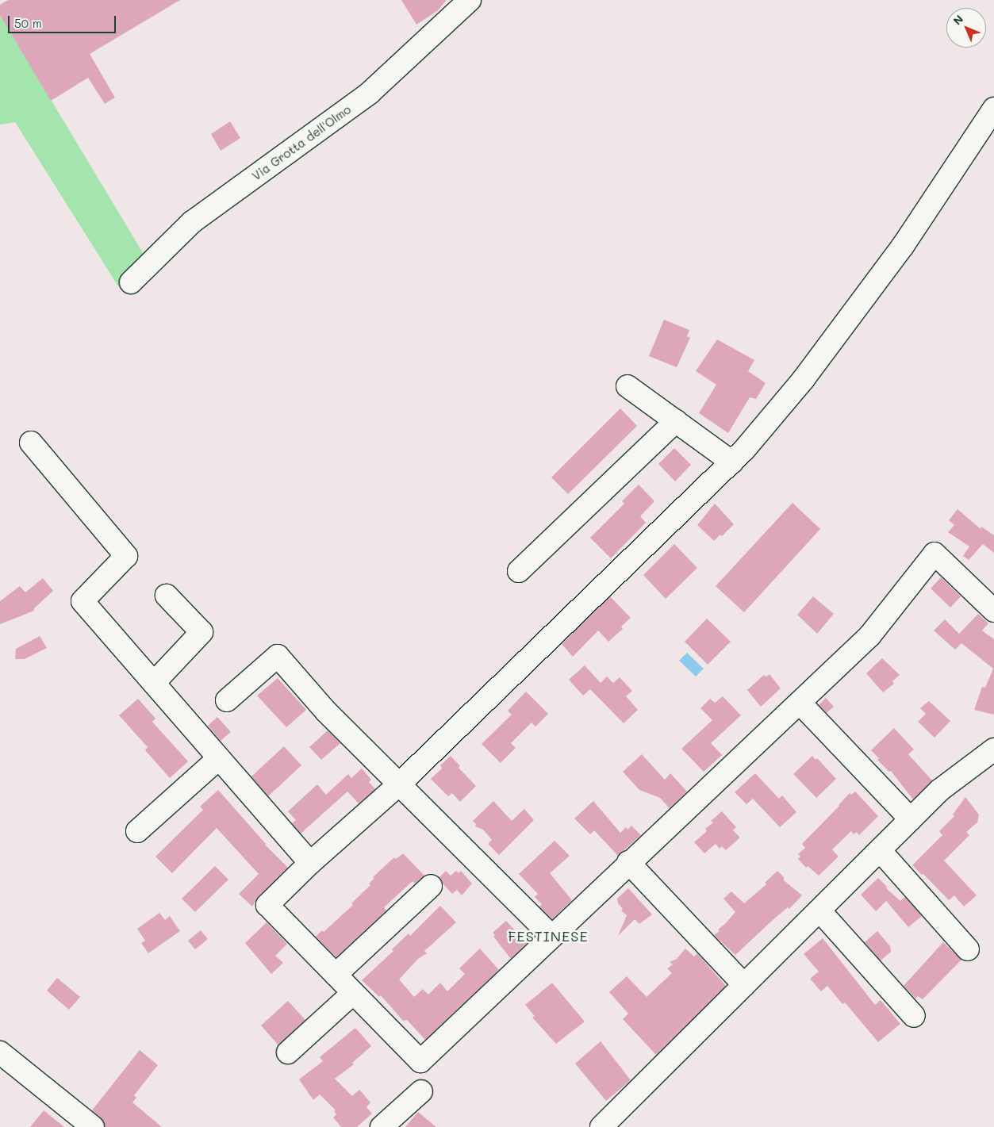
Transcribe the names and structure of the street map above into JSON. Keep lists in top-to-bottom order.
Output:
{
  "streets": {
    "street": ["Via Grotta dell'Olmo"]
  },
  "districts": ["FESTINESE"],
  "scale_bar": "50 m",
  "north": "top left"
}
